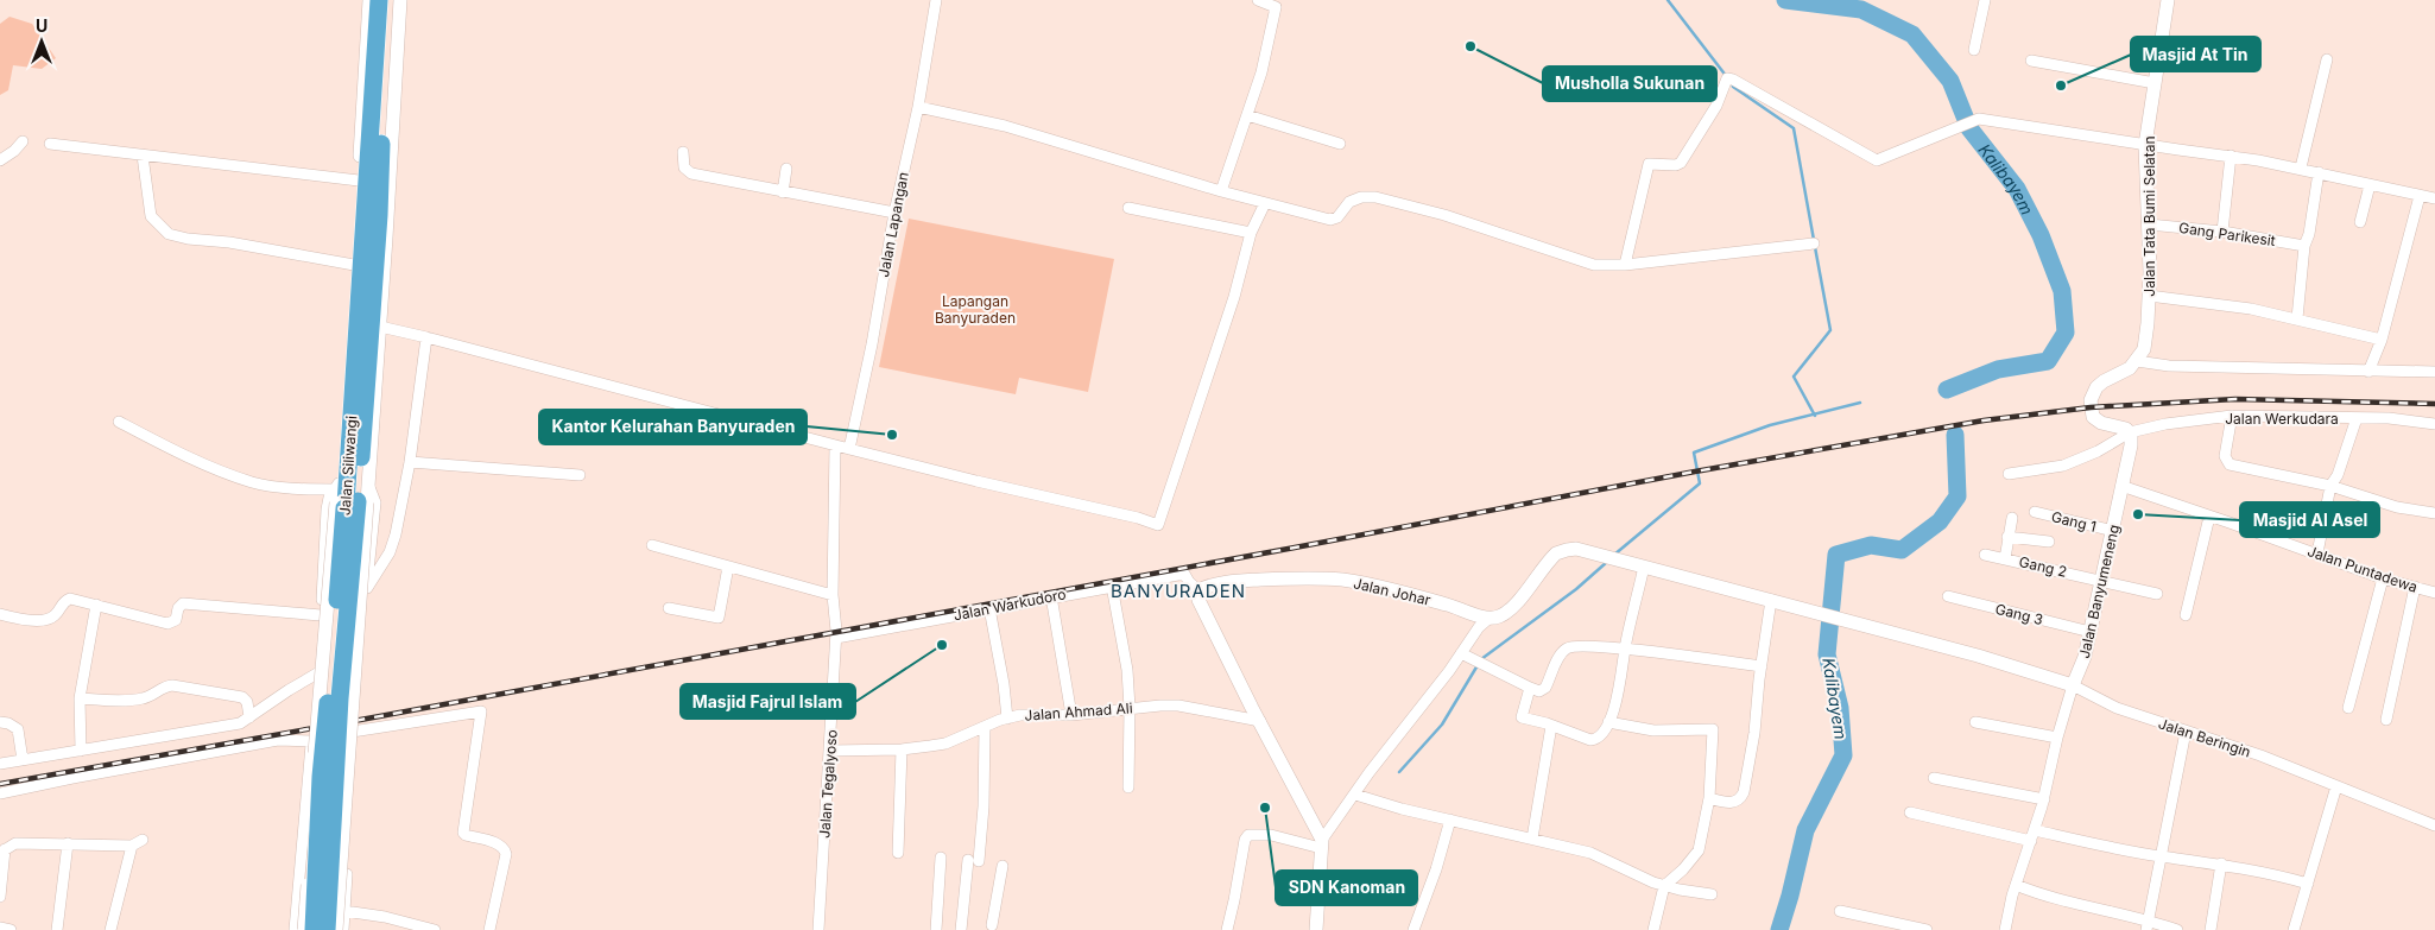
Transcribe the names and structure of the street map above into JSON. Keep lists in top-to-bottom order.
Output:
{
  "streets": {
    "highway": ["Jalan Siliwangi"],
    "street": [
      "Jalan Tata Bumi Selatan",
      "Jalan Lapangan",
      "Gang Parikesit",
      "Jalan Werkudara",
      "Gang 1",
      "Gang 2",
      "Jalan Puntadewa",
      "Jalan Johar",
      "Jalan Banyumeneng",
      "Jalan Warkudoro",
      "Gang 3",
      "Jalan Ahmad Ali",
      "Jalan Beringin",
      "Jalan Tegalyoso"
    ]
  },
  "crossings": [
    ["Jalan Tata Bumi Selatan", "Gang Parikesit"],
    ["Jalan Werkudara", "Jalan Banyumeneng"],
    ["Gang 1", "Jalan Banyumeneng"],
    ["Gang 2", "Jalan Banyumeneng"],
    ["Jalan Puntadewa", "Jalan Banyumeneng"],
    ["Jalan Johar", "Jalan Warkudoro"],
    ["Jalan Banyumeneng", "Gang 3"],
    ["Jalan Banyumeneng", "Jalan Beringin"],
    ["Jalan Warkudoro", "Jalan Tegalyoso"],
    ["Jalan Ahmad Ali", "Jalan Tegalyoso"]
  ],
  "districts": ["BANYURADEN"],
  "water": ["Kalibayem"],
  "parks": ["Lapangan Banyuraden"],
  "places": [
    "Musholla Sukunan",
    "Masjid At Tin",
    "Kantor Kelurahan Banyuraden",
    "Masjid Al Asel",
    "Masjid Fajrul Islam",
    "SDN Kanoman"
  ],
  "north": "top"
}
